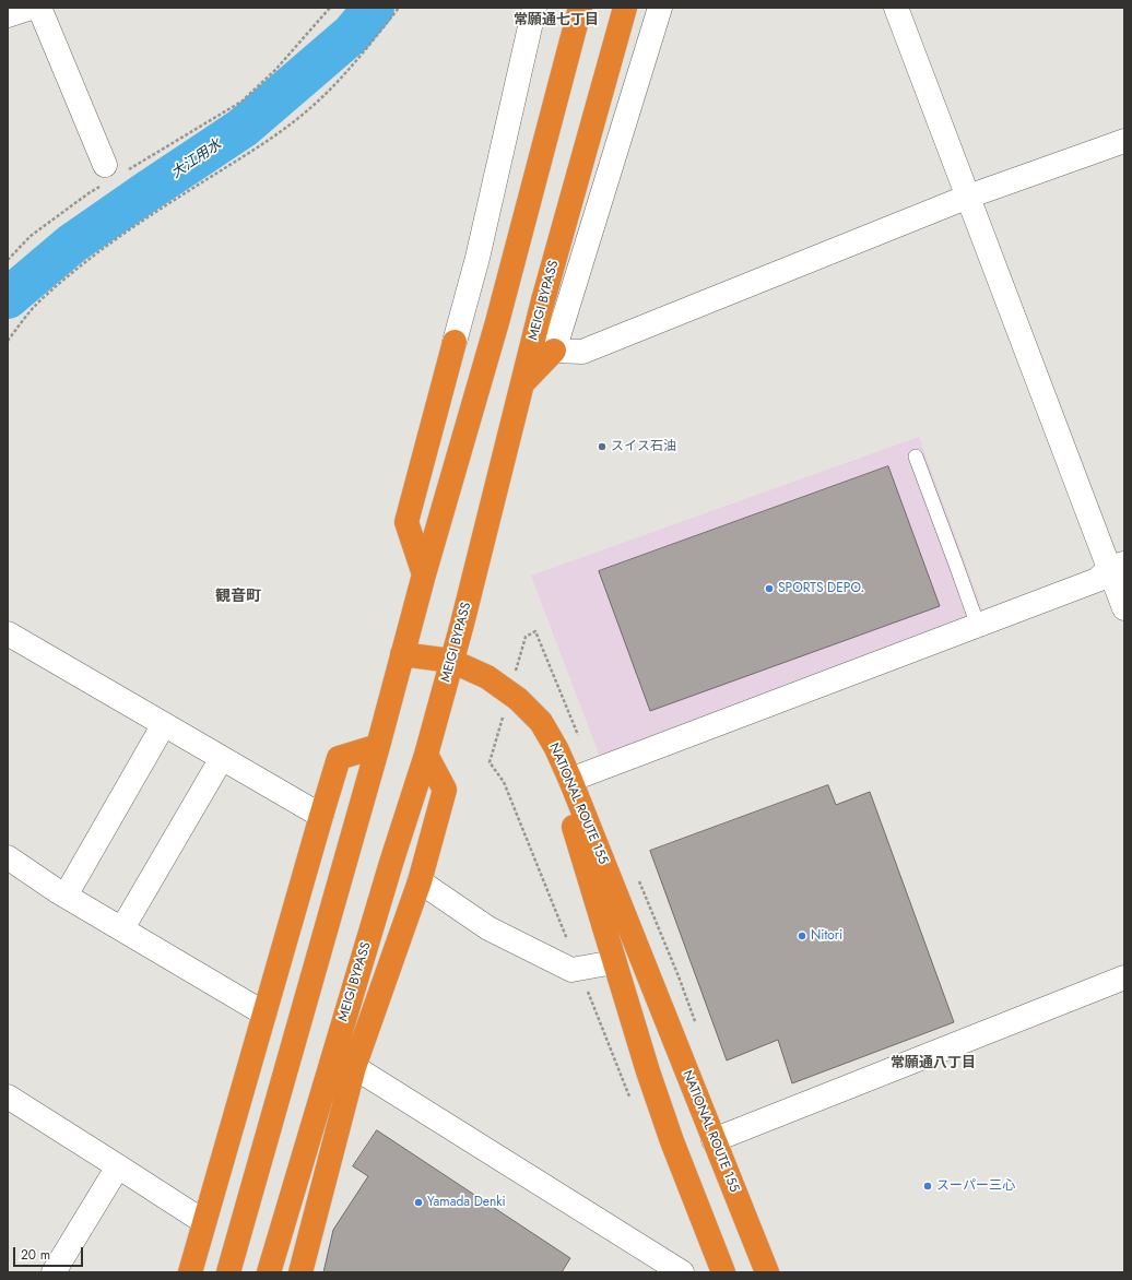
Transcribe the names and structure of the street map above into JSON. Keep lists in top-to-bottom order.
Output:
{
  "streets": {
    "highway": ["MEIGI BYPASS", "NATIONAL ROUTE 155"]
  },
  "crossings": [
    ["MEIGI BYPASS", "NATIONAL ROUTE 155"]
  ],
  "districts": ["常願通七丁目", "観音町", "常願通八丁目"],
  "water": ["大江用水"],
  "places": [
    "スイス石油",
    "SPORTS DEPO.",
    "Nitori",
    "スーパー三心",
    "Yamada Denki"
  ],
  "scale_bar": "20 m"
}
